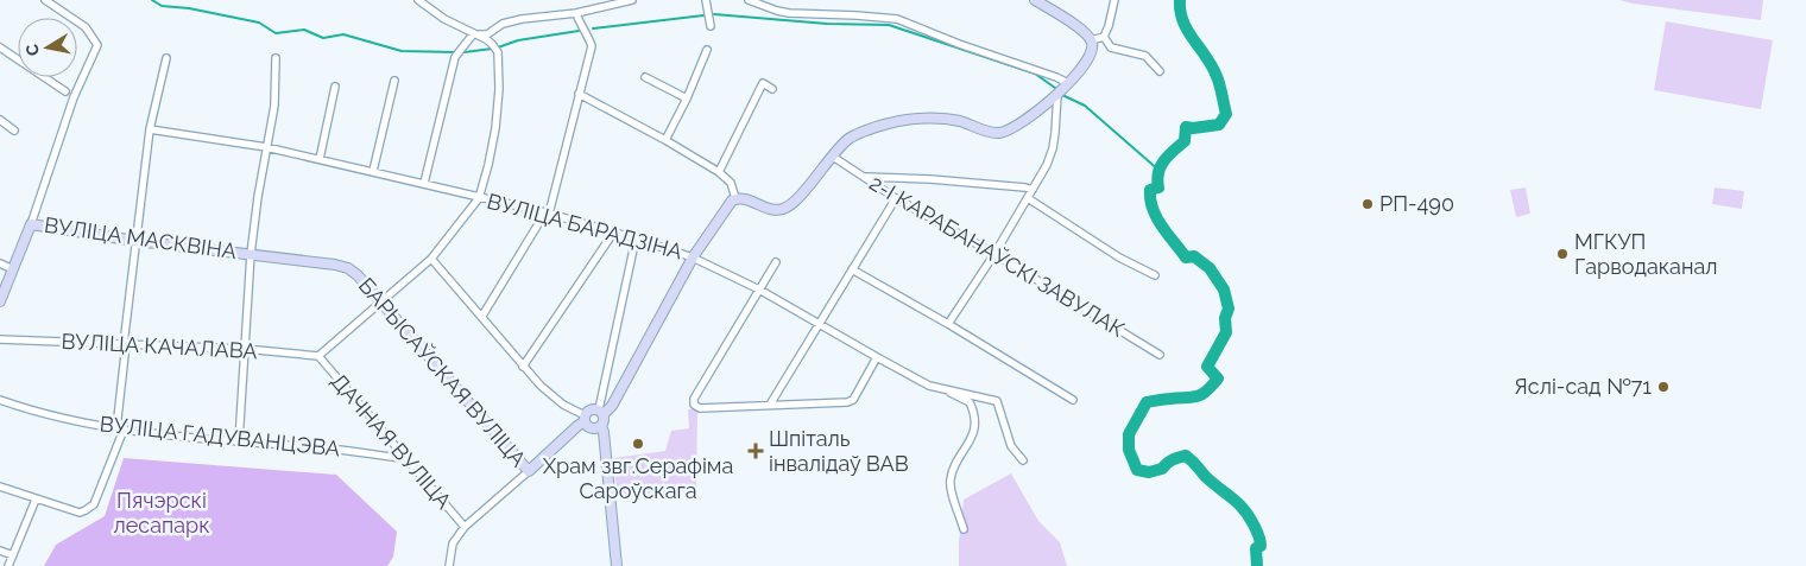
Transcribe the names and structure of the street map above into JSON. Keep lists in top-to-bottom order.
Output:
{
  "streets": {
    "main road": ["ВУЛІЦА МАСКВІНА", "БАРЫСАЎСКАЯ ВУЛІЦА"],
    "street": [
      "ВУЛІЦА БАРАДЗІНА",
      "2-І КАРАБАНАЎСКІ ЗАВУЛАК",
      "ВУЛІЦА КАЧАЛАВА",
      "ВУЛІЦА ГАДУВАНЦЭВА",
      "ДАЧНАЯ ВУЛІЦА"
    ]
  },
  "crossings": [
    ["ВУЛІЦА МАСКВІНА", "БАРЫСАЎСКАЯ ВУЛІЦА"],
    ["ВУЛІЦА КАЧАЛАВА", "ДАЧНАЯ ВУЛІЦА"],
    ["ВУЛІЦА ГАДУВАНЦЭВА", "ДАЧНАЯ ВУЛІЦА"]
  ],
  "parks": ["Пячэрскі лесапарк"],
  "places": {
    "other": [
      "РП-490",
      "МГКУП Гарводаканал",
      "Яслі-сад №71",
      "Храм звг.Серафіма Сароўскага"
    ],
    "health": ["Шпіталь інвалідаў ВАВ"]
  },
  "north": "left"
}
